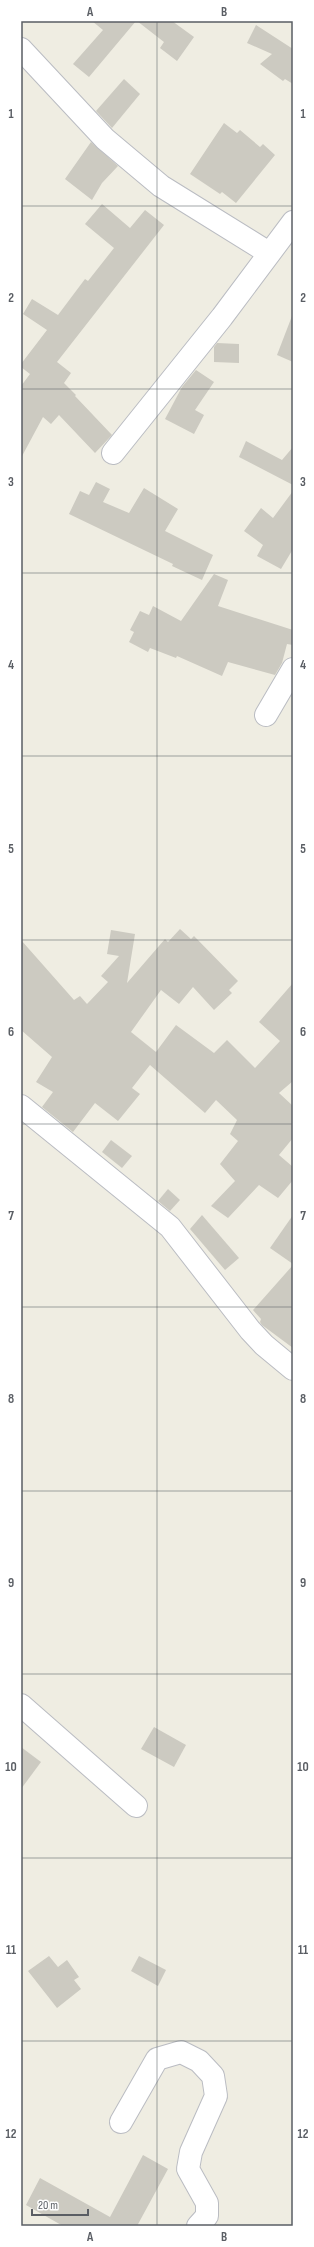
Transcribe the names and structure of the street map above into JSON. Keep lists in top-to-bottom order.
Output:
{
  "scale_bar": "20 m",
  "grid": {
    "columns": ["A", "B"],
    "rows": [
      "1",
      "2",
      "3",
      "4",
      "5",
      "6",
      "7",
      "8",
      "9",
      "10",
      "11",
      "12"
    ]
  }
}
